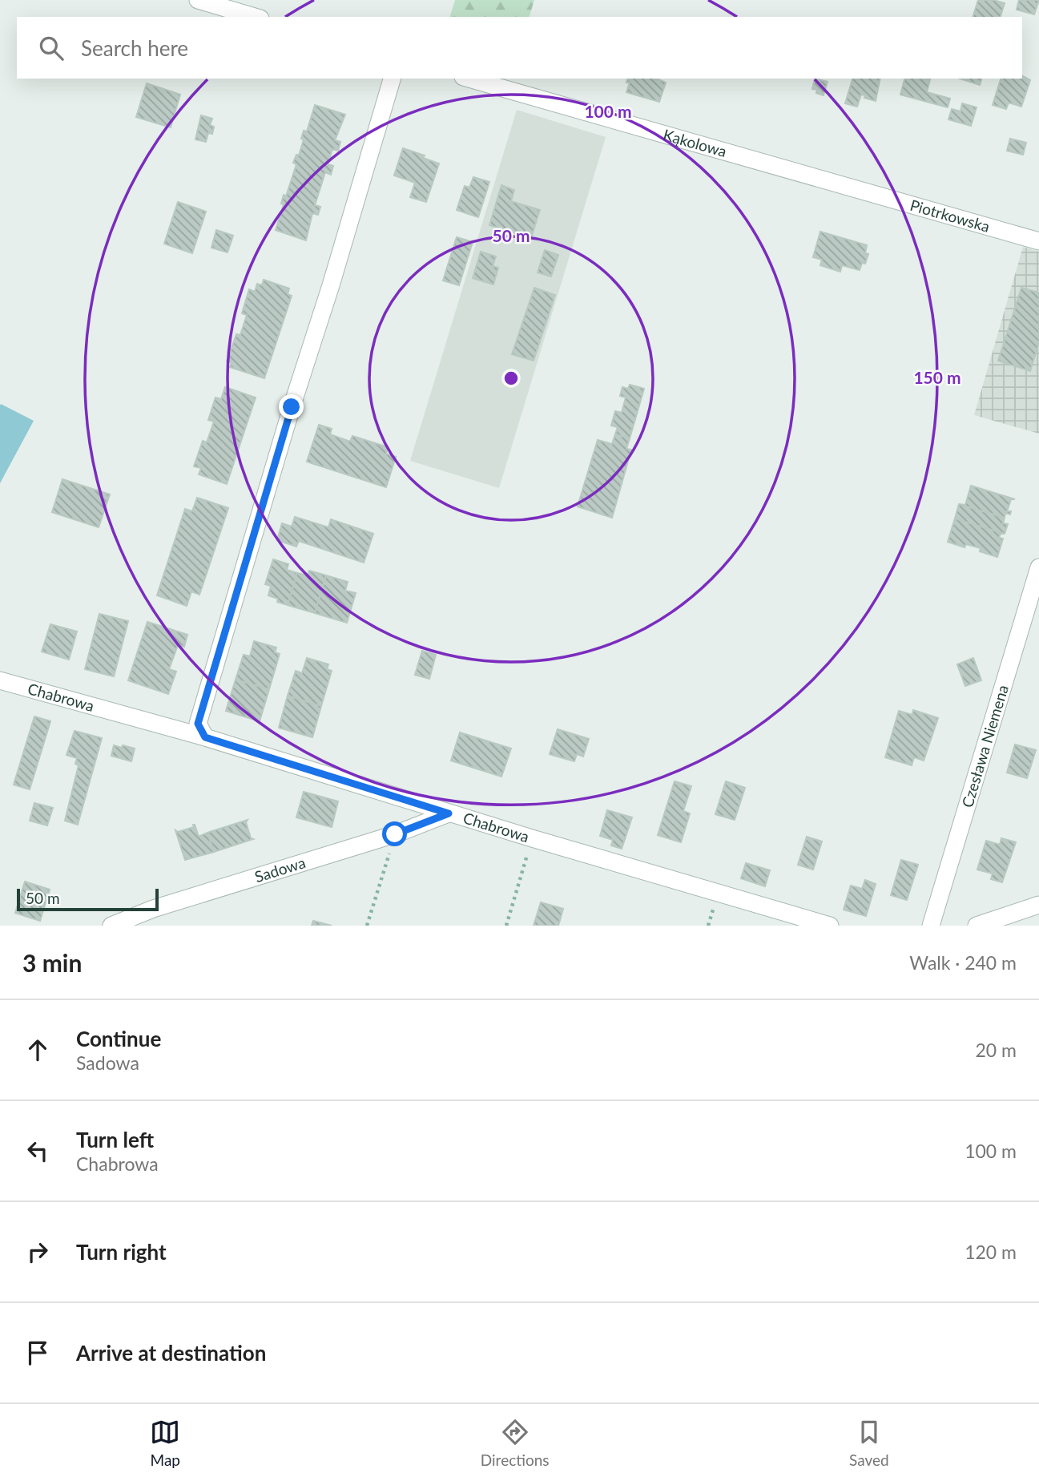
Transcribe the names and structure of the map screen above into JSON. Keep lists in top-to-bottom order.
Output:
{
  "streets": {
    "street": [
      "Kąkolowa",
      "Piotrkowska",
      "Chabrowa",
      "Czesława Niemena",
      "Sadowa"
    ]
  },
  "crossings": [
    ["Kąkolowa", "Piotrkowska"],
    ["Chabrowa", "Sadowa"]
  ],
  "scale_bar": "50 m",
  "page": {
    "search": "Search here",
    "scale": "50 m",
    "heading": ["3 min", "Walk · 240 m"],
    "list": [
      ["Continue", "Sadowa", "20 m"],
      ["Turn left", "Chabrowa", "100 m"],
      ["Turn right", "120 m"],
      "Arrive at destination"
    ],
    "nav": ["Map", "Directions", "Saved"]
  },
  "rings": ["100 m", "50 m", "150 m"]
}
